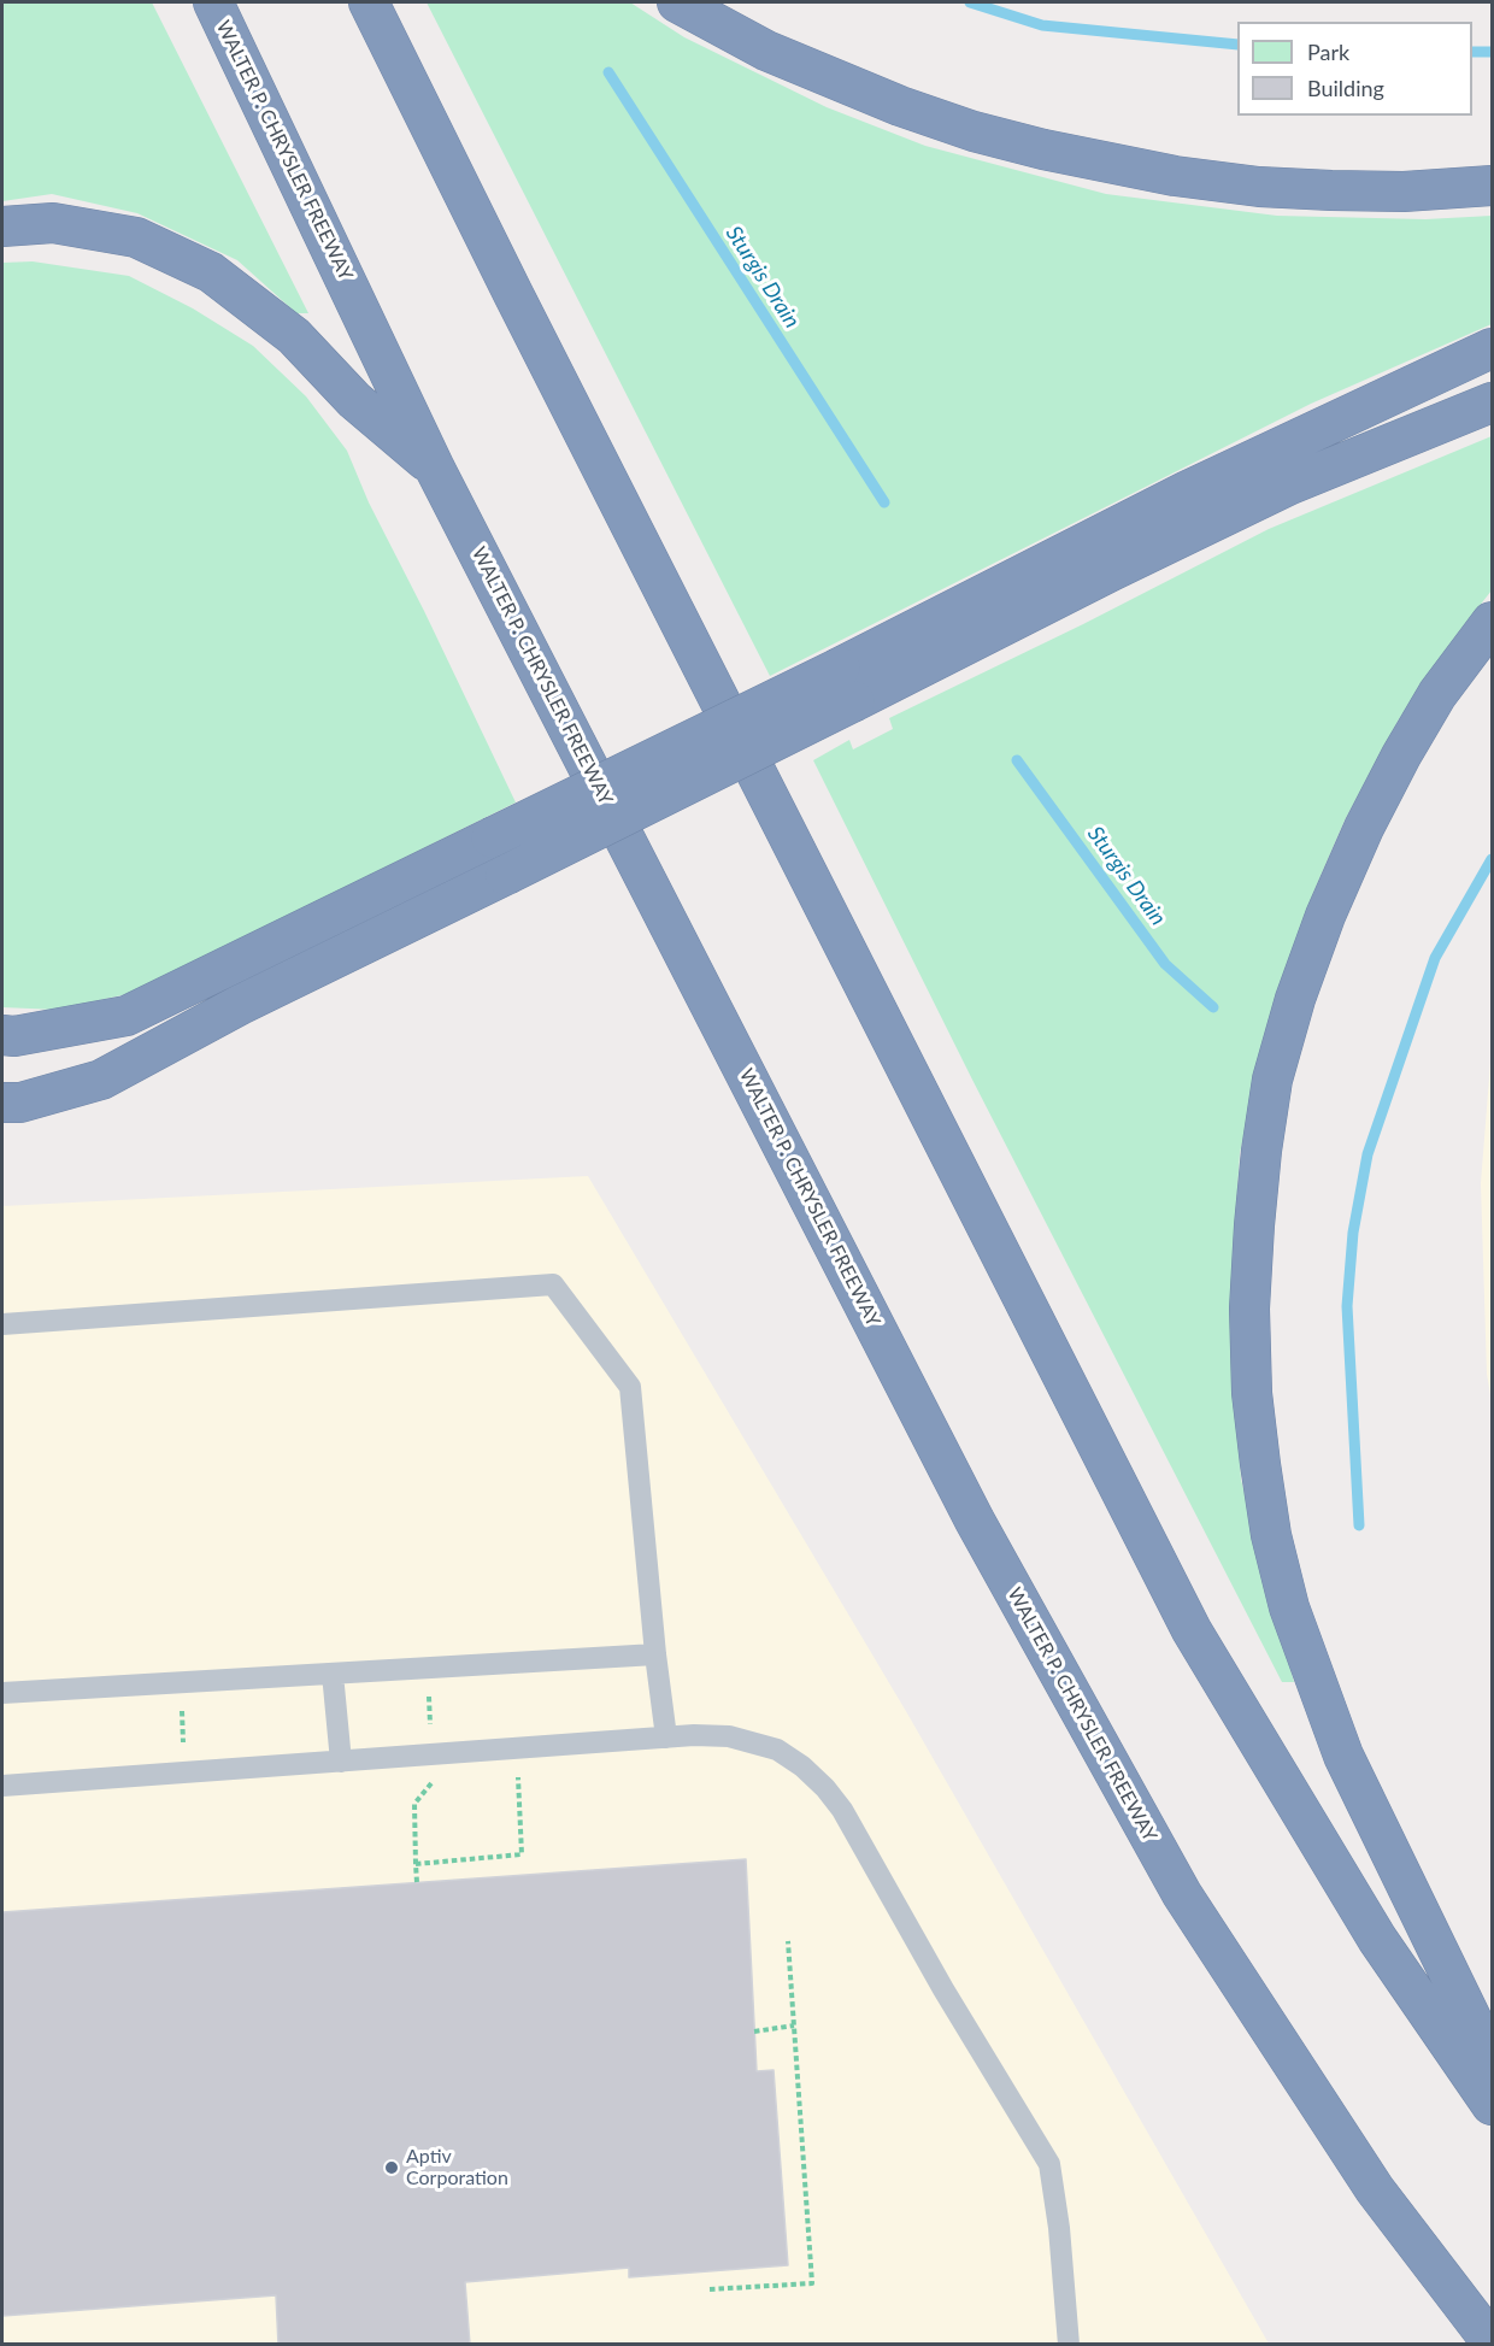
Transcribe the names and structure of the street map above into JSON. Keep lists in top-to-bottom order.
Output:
{
  "streets": {
    "highway": ["WALTER P. CHRYSLER FREEWAY"]
  },
  "water": ["Sturgis Drain"],
  "places": ["Aptiv Corporation"],
  "legend": ["Park", "Building"]
}
